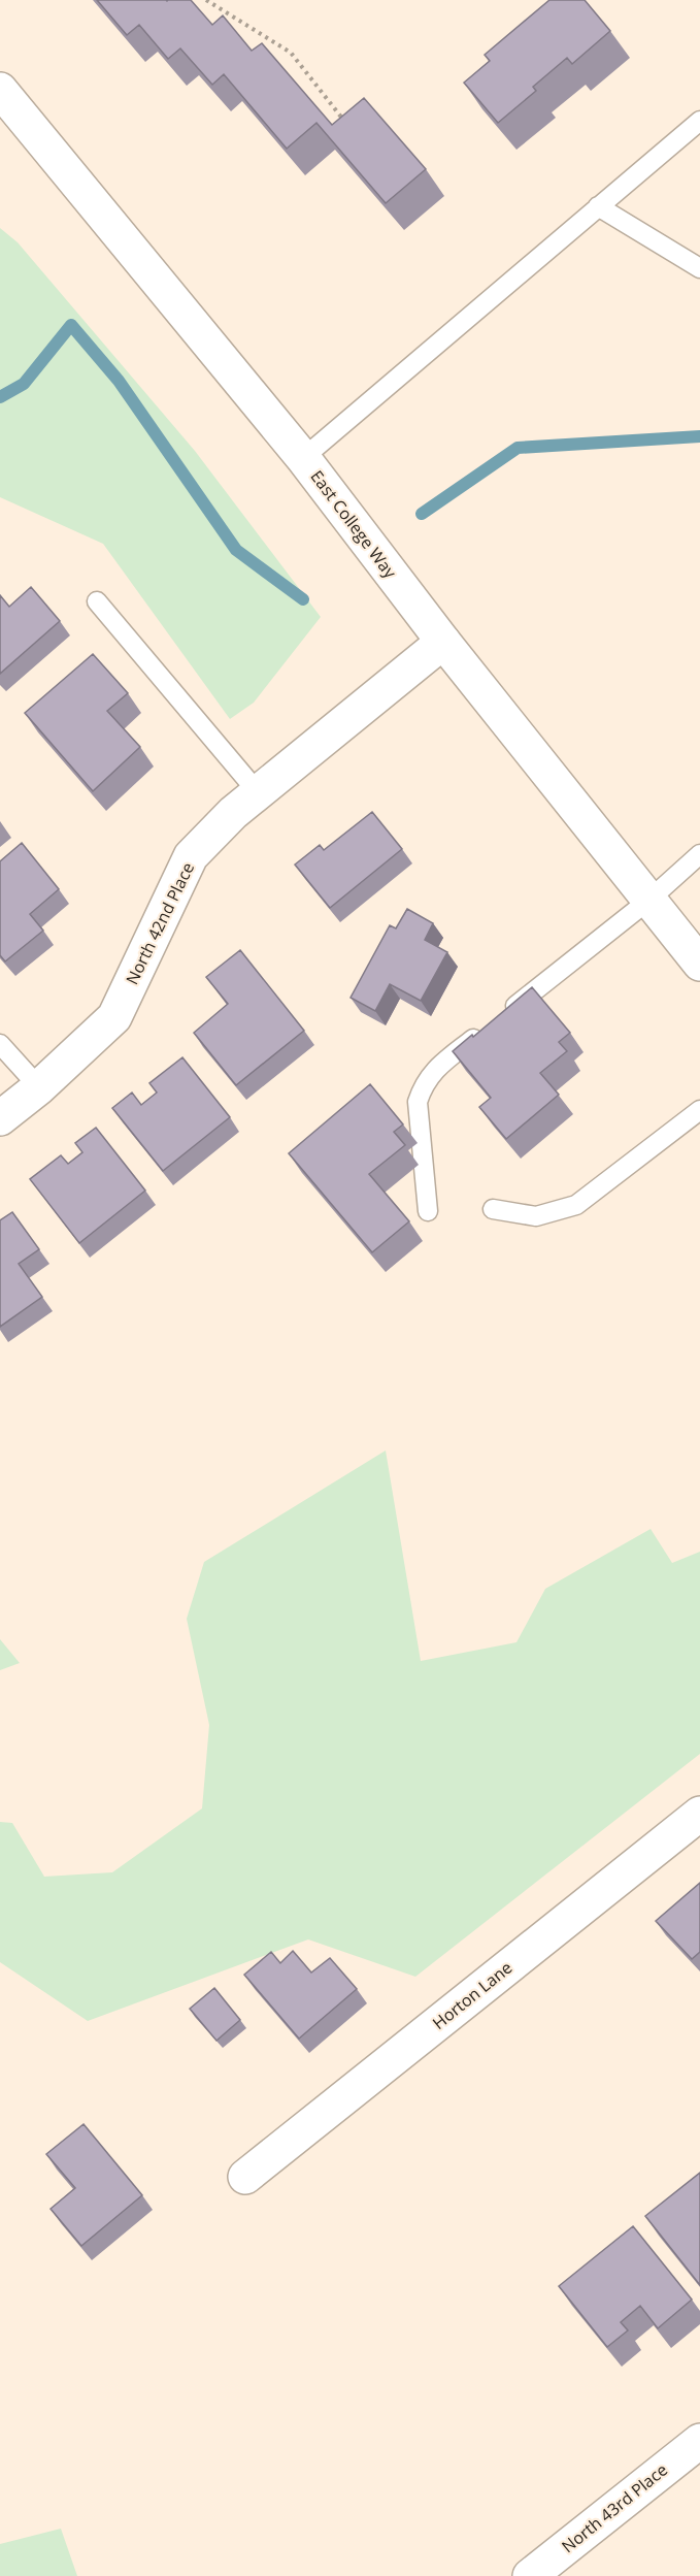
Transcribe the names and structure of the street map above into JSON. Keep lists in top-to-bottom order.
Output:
{
  "streets": {
    "street": [
      "East College Way",
      "North 42nd Place",
      "Horton Lane",
      "North 43rd Place"
    ]
  },
  "crossings": [
    ["East College Way", "North 42nd Place"]
  ]
}
